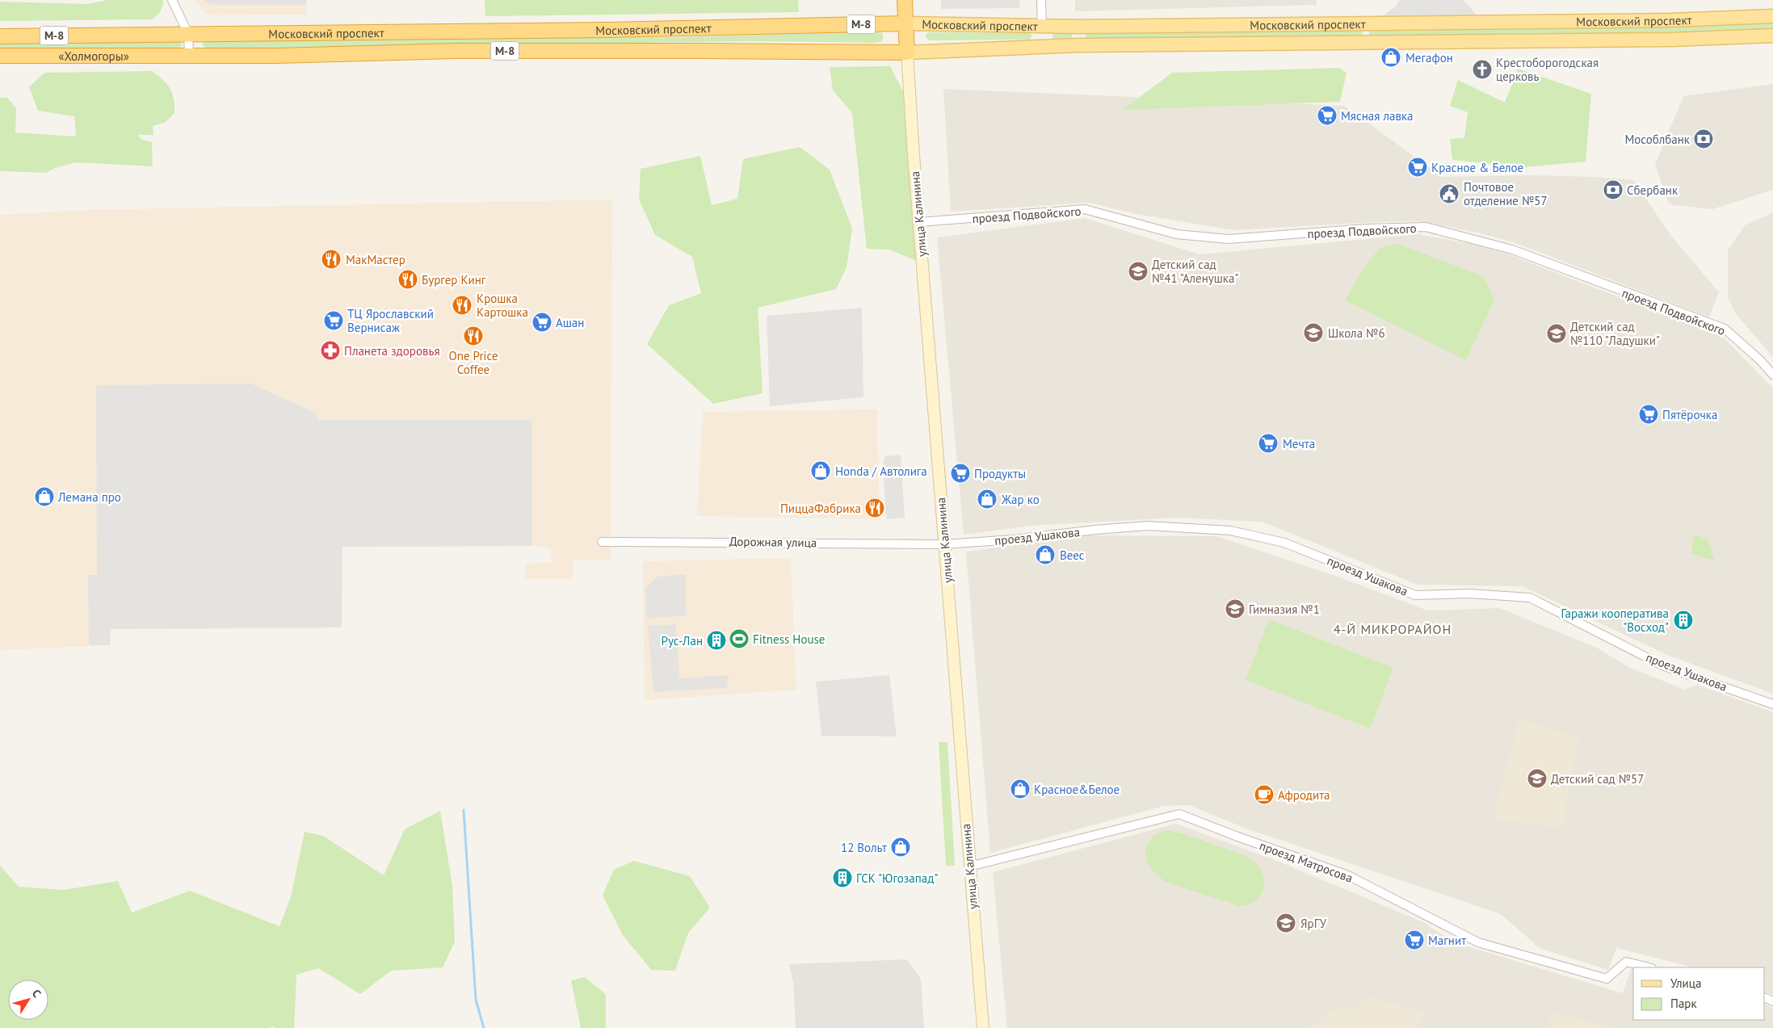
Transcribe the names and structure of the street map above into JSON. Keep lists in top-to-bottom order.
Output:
{
  "streets": {
    "highway": ["Московский проспект", "М-8", "«Холмогоры»"],
    "main road": ["улица Калинина"],
    "street": [
      "проезд Подвойского",
      "проезд Ушакова",
      "Дорожная улица",
      "проезд Матросова"
    ]
  },
  "crossings": [
    ["Московский проспект", "«Холмогоры»"],
    ["Московский проспект", "улица Калинина"],
    ["улица Калинина", "проезд Подвойского"],
    ["улица Калинина", "проезд Ушакова"],
    ["улица Калинина", "Дорожная улица"],
    ["улица Калинина", "проезд Матросова"],
    ["проезд Ушакова", "Дорожная улица"]
  ],
  "districts": ["4-Й МИКРОРАЙОН"],
  "places": {
    "shop": [
      "Мегафон",
      "Honda / Автолига",
      "Лемана про",
      "Жар ко",
      "Веес",
      "Красное&Белое",
      "12 Вольт"
    ],
    "church": ["Крестоборогодская церковь"],
    "supermarket": [
      "Мясная лавка",
      "Красное & Белое",
      "ТЦ Ярославский Вернисаж",
      "Ашан",
      "Пятёрочка",
      "Мечта",
      "Продукты",
      "Магнит"
    ],
    "bank": ["Мособлбанк", "Сбербанк"],
    "public building": ["Почтовое отделение №57"],
    "restaurant": [
      "МакМастер",
      "Бургер Кинг",
      "Крошка Картошка",
      "One Price Coffee",
      "ПиццаФабрика"
    ],
    "school or university": [
      "Детский сад №41 \"Аленушка\"",
      "Школа №6",
      "Детский сад №110 \"Ладушки\"",
      "Гимназия №1",
      "Детский сад №57",
      "ЯрГУ"
    ],
    "pharmacy": ["Планета здоровья"],
    "building": ["Гаражи кооператива \"Восход\"", "Рус-Лан", "ГСК \"Югозапад\""],
    "sports": ["Fitness House"],
    "cafe": ["Афродита"]
  },
  "legend": ["Улица", "Парк"],
  "north": "top right"
}
